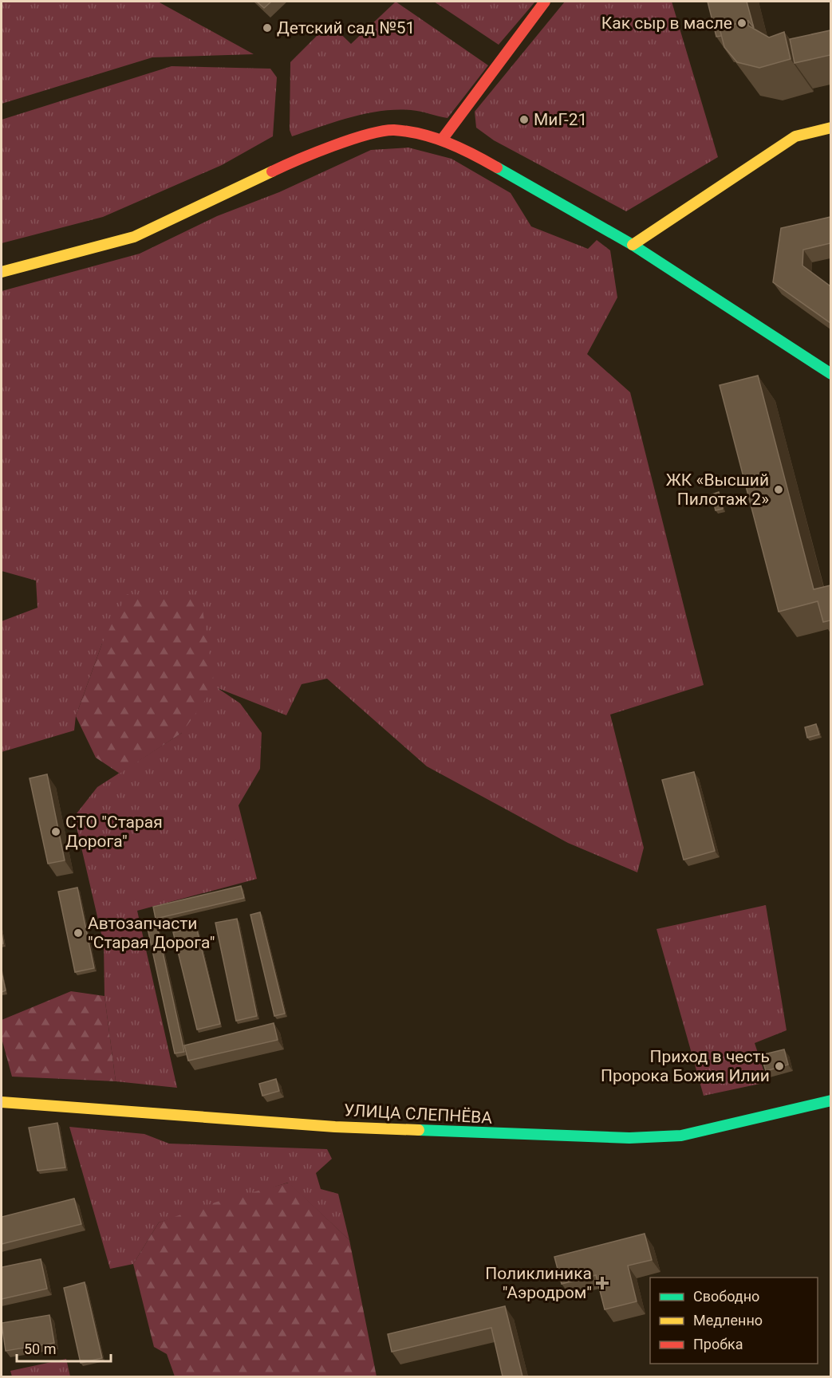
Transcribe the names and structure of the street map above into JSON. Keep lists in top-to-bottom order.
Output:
{
  "streets": {
    "street": ["УЛИЦА СЛЕПНЁВА"]
  },
  "places": {
    "other": [
      "Как сыр в масле",
      "Детский сад №51",
      "МиГ-21",
      "ЖК «Высший Пилотаж 2»",
      "СТО \"Старая Дорога\"",
      "Автозапчасти \"Старая Дорога\"",
      "Приход в честь Пророка Божия Илии"
    ],
    "health": ["Поликлиника \"Аэродром\""]
  },
  "legend": ["Свободно", "Медленно", "Пробка"],
  "scale_bar": "50 m"
}
